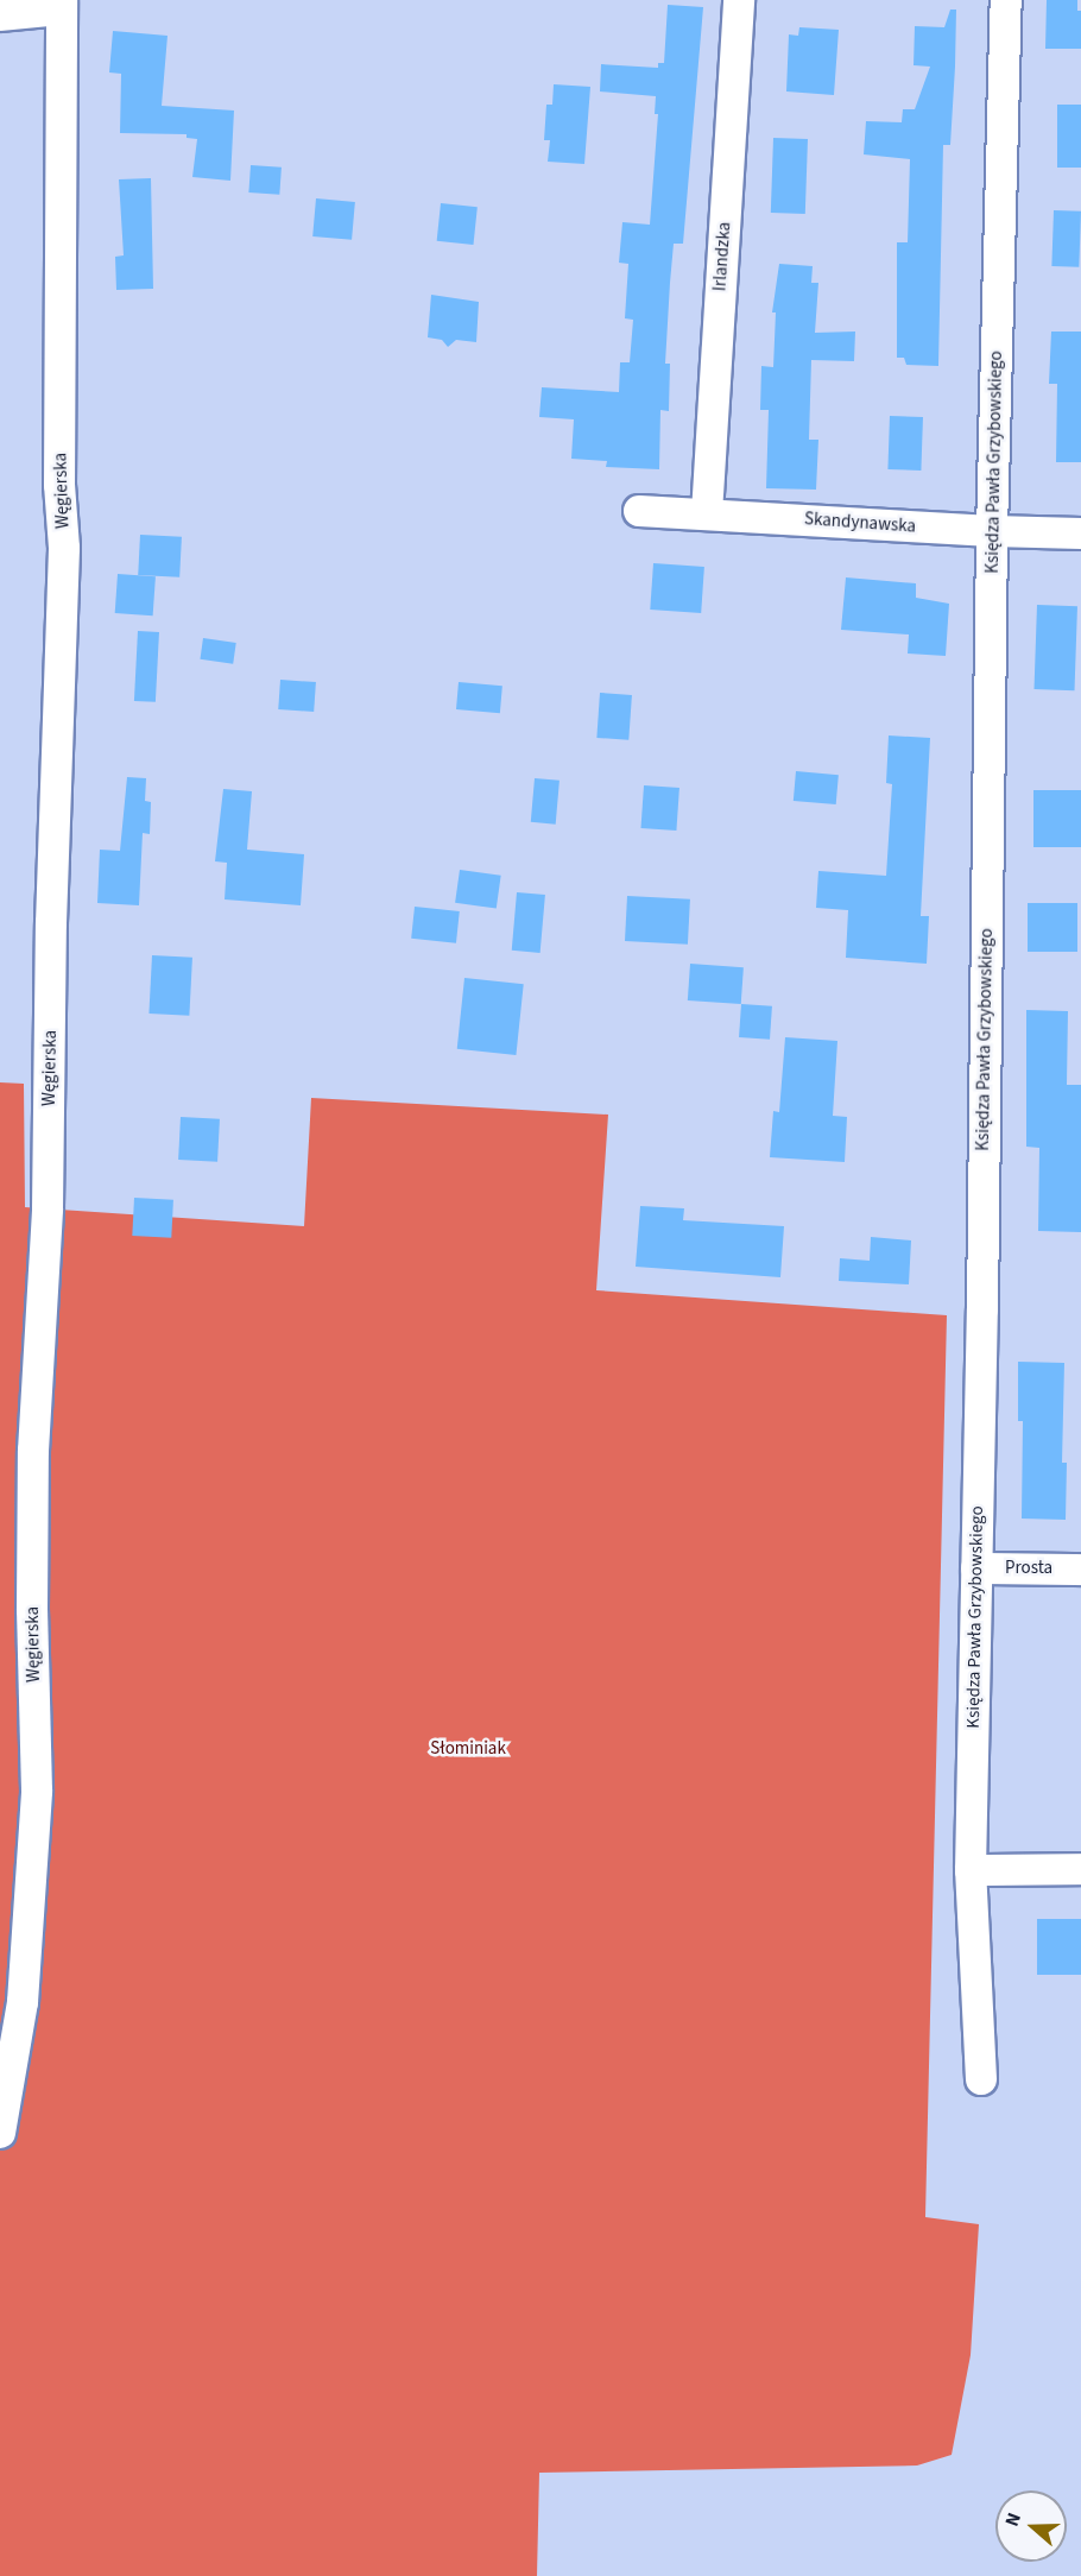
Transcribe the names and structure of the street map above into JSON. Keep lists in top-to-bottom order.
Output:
{
  "streets": {
    "street": [
      "Irlandzka",
      "Księdza Pawła Grzybowskiego",
      "Węgierska",
      "Skandynawska",
      "Prosta"
    ]
  },
  "crossings": [
    ["Irlandzka", "Skandynawska"],
    ["Księdza Pawła Grzybowskiego", "Skandynawska"],
    ["Księdza Pawła Grzybowskiego", "Prosta"]
  ],
  "parks": ["Słominiak"],
  "north": "left"
}
